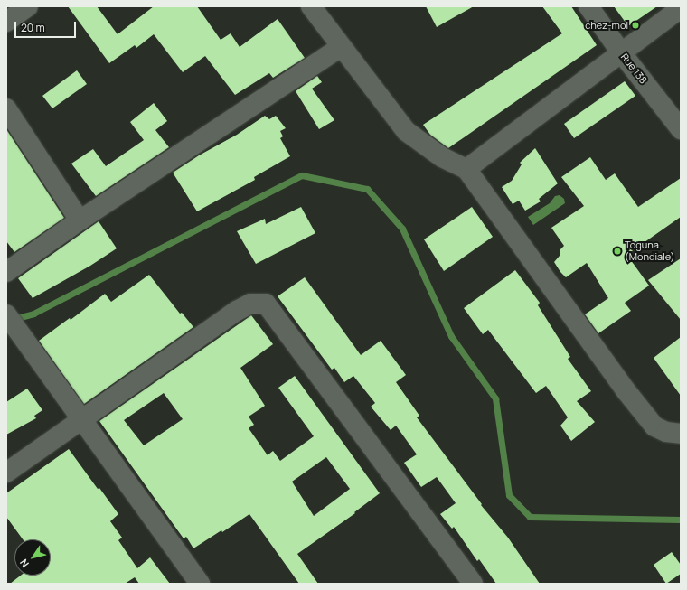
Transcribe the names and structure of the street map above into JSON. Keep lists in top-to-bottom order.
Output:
{
  "streets": {
    "street": ["Rue 138"]
  },
  "places": ["chez-moi", "Toguna (Mondiale)"],
  "scale_bar": "20 m",
  "north": "bottom left"
}
